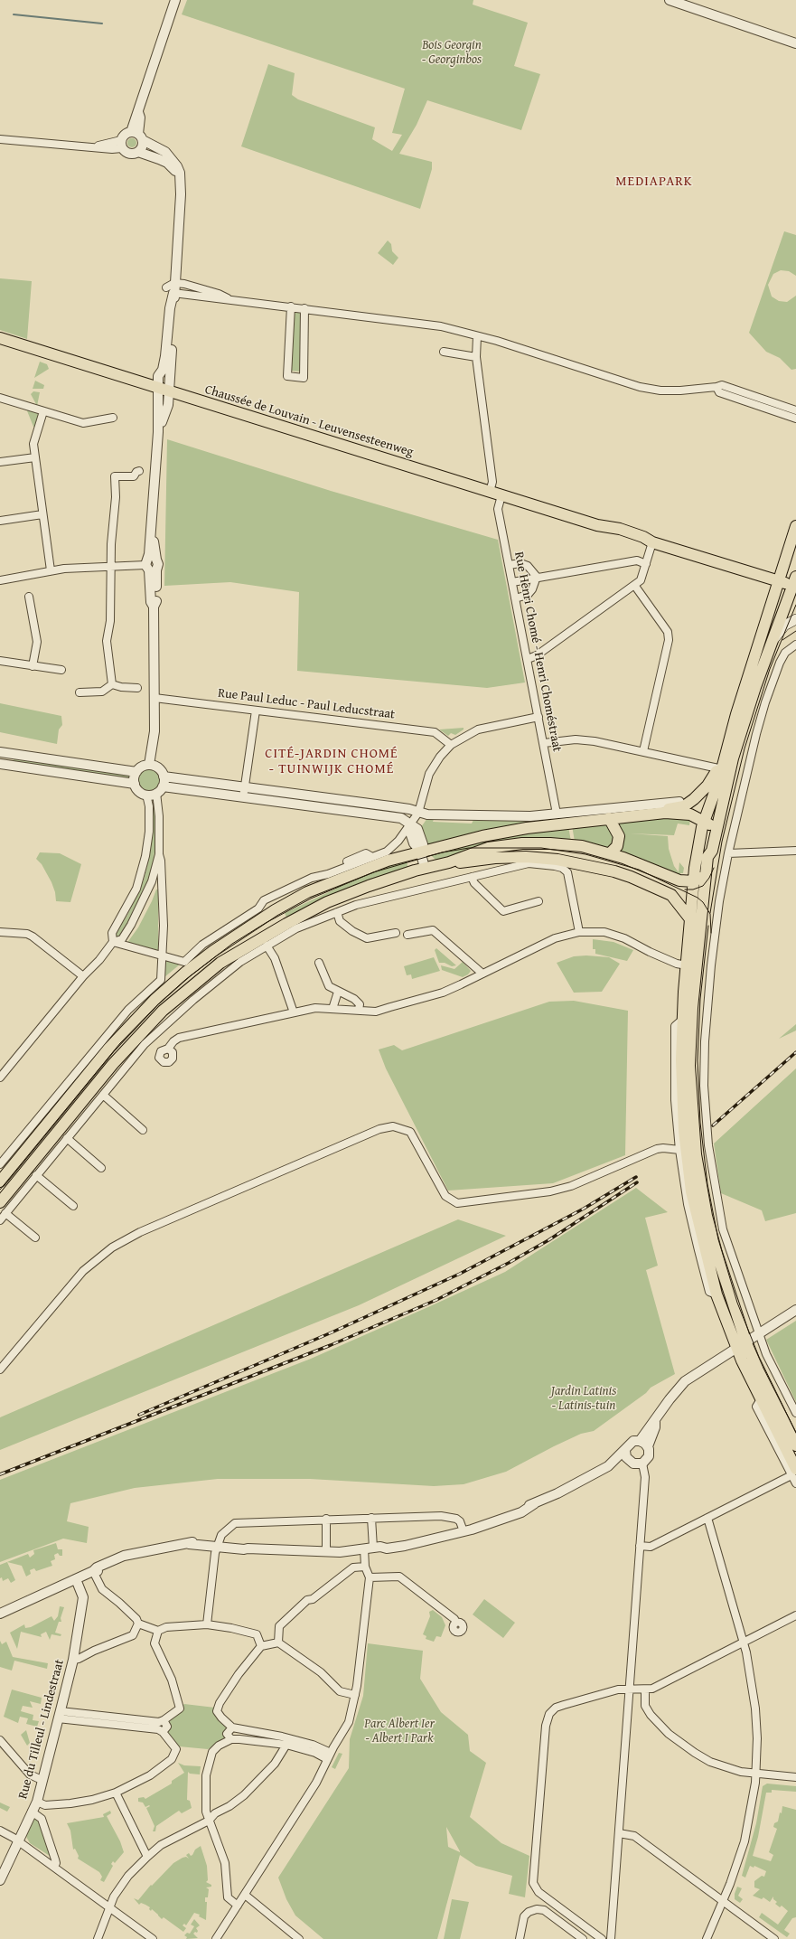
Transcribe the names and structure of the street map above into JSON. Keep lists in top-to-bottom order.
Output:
{
  "streets": {
    "main road": ["Chaussée de Louvain - Leuvensesteenweg"],
    "street": ["Rue Henri Chomé - Henri Choméstraat", "Rue Paul Leduc - Paul Leducstraat", "Rue du Tilleul - Lindestraat"]
  },
  "crossings": [
    ["Chaussée de Louvain - Leuvensesteenweg", "Rue Henri Chomé - Henri Choméstraat"]
  ],
  "districts": ["MEDIAPARK", "CITÉ-JARDIN CHOMÉ - TUINWIJK CHOMÉ"],
  "parks": ["Bois Georgin - Georginbos", "Jardin Latinis - Latinis-tuin", "Parc Albert Ier - Albert I Park"]
}
